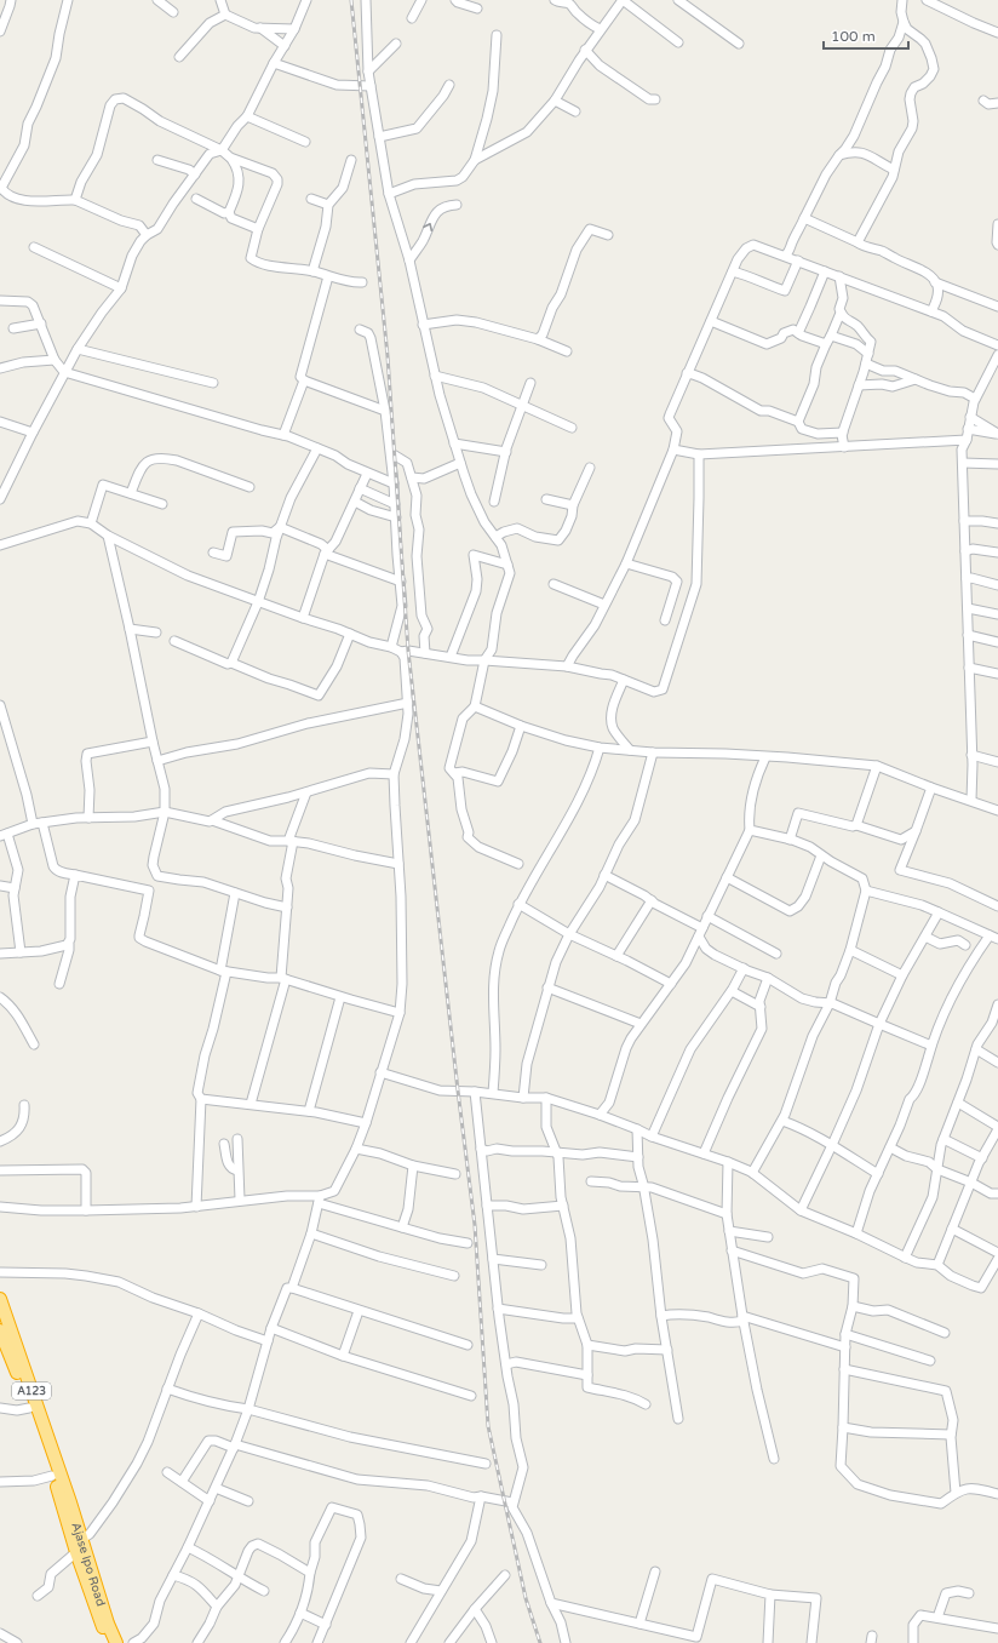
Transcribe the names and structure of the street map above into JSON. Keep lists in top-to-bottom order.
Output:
{
  "streets": {
    "highway": ["A123", "Ajase Ipo Road"]
  },
  "crossings": [
    ["A123", "Ajase Ipo Road"]
  ],
  "scale_bar": "100 m"
}
